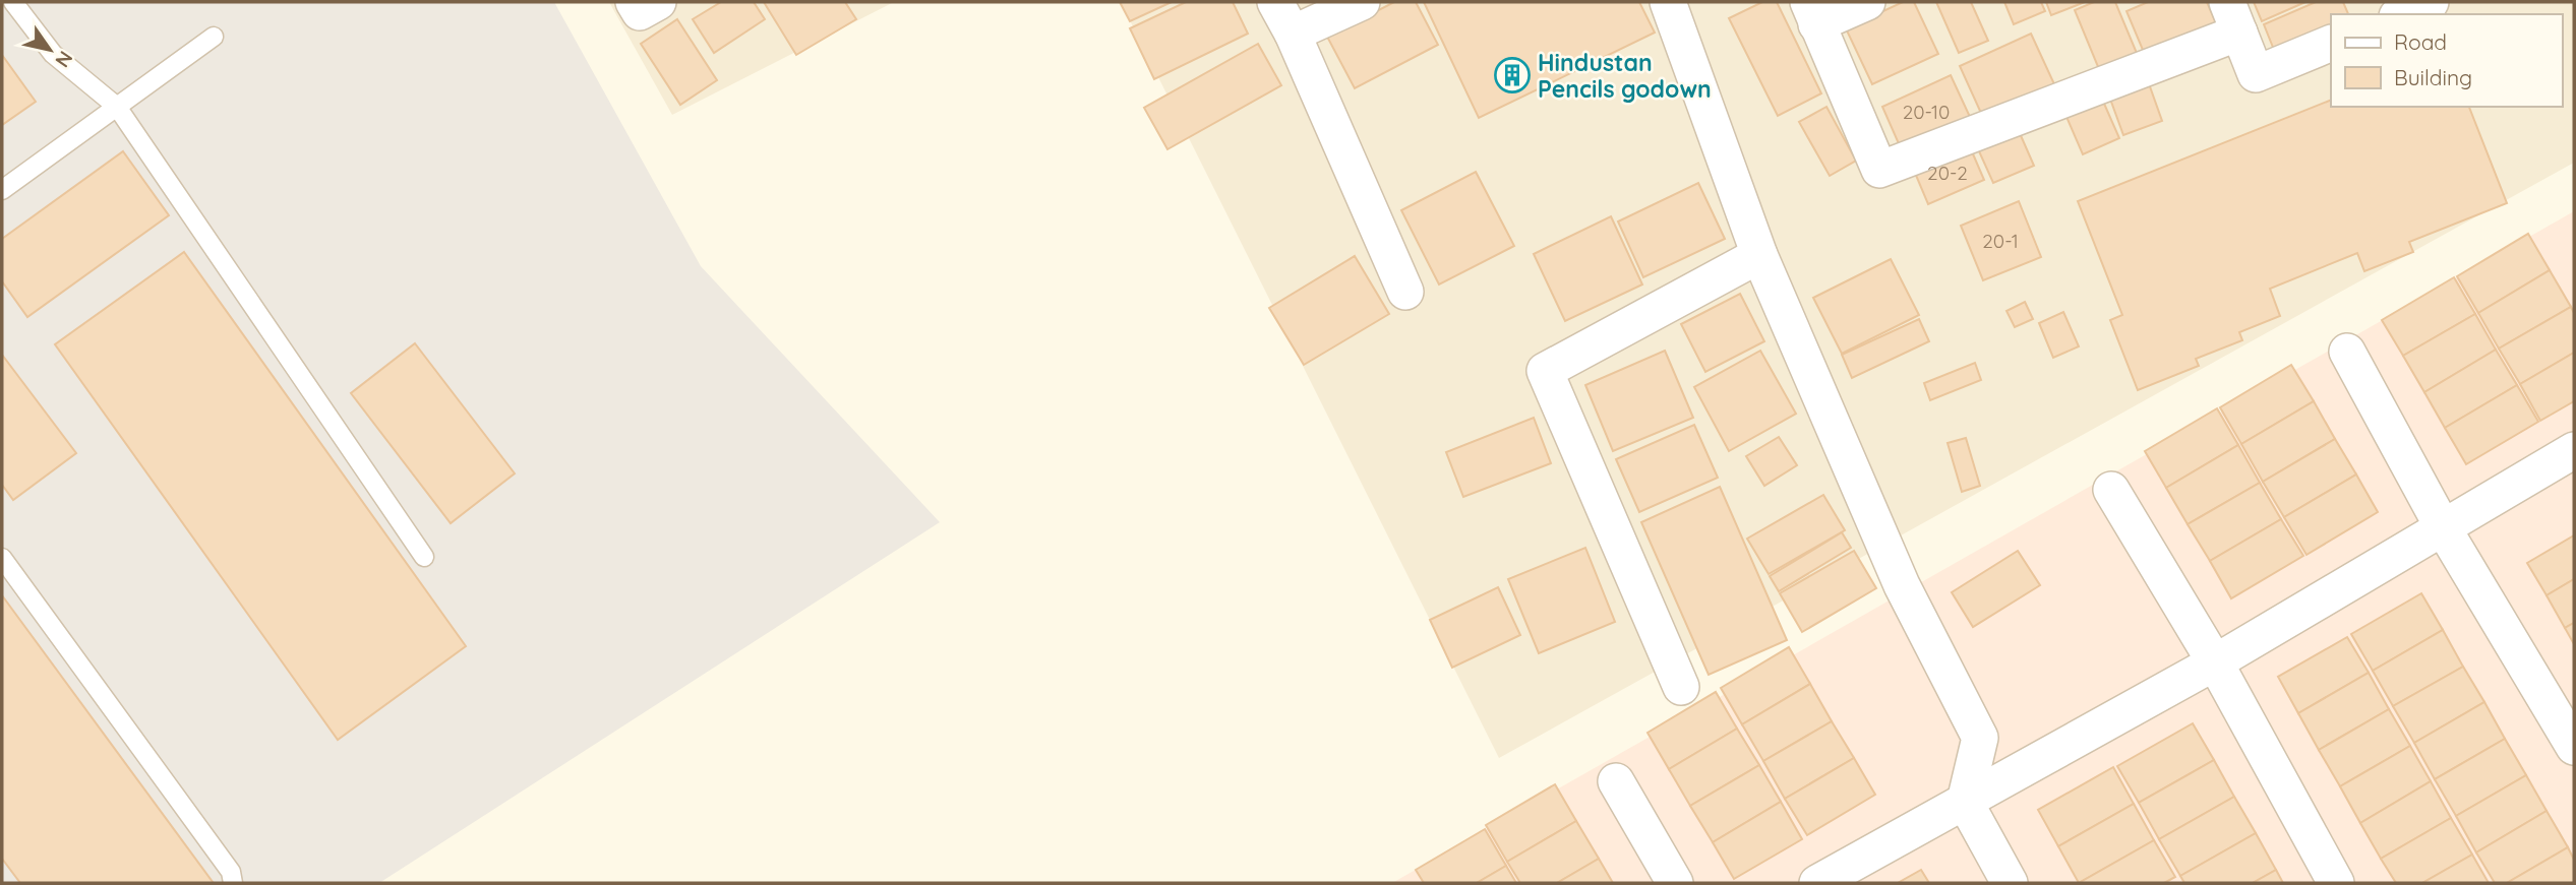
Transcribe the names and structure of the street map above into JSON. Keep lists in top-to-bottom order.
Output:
{
  "places": {
    "building": ["Hindustan Pencils godown"]
  },
  "house_numbers": ["20-10", "20-2", "20-1"],
  "legend": ["Road", "Building"],
  "north": "bottom right"
}
